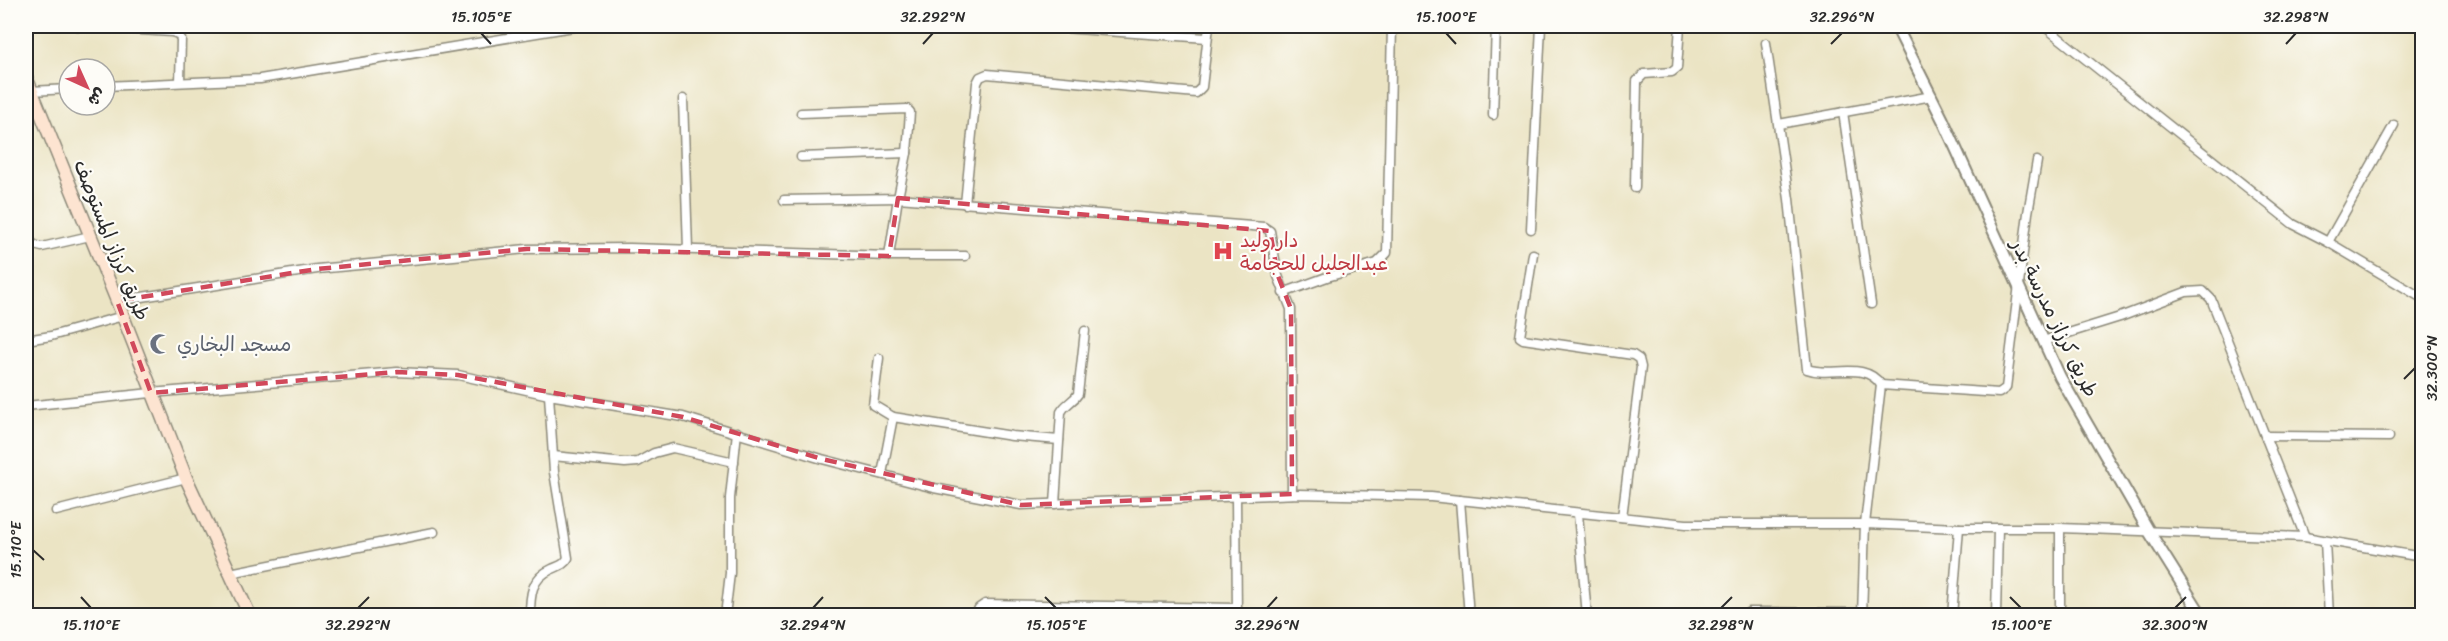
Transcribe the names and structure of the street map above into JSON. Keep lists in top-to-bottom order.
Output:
{
  "streets": {
    "main road": ["طريق كرزاز المستوصف"],
    "street": ["طريق كرزاز مدرسة بدر"]
  },
  "places": {
    "hospital": ["دار وليد عبدالجليل للحجامة"],
    "mosque": ["مسجد البخاري"]
  },
  "north": "bottom right",
  "coordinates": [
    "15.105°E",
    "32.292°N",
    "15.100°E",
    "32.296°N",
    "32.298°N",
    "32.300°N",
    "15.110°E",
    "32.294°N"
  ]
}
